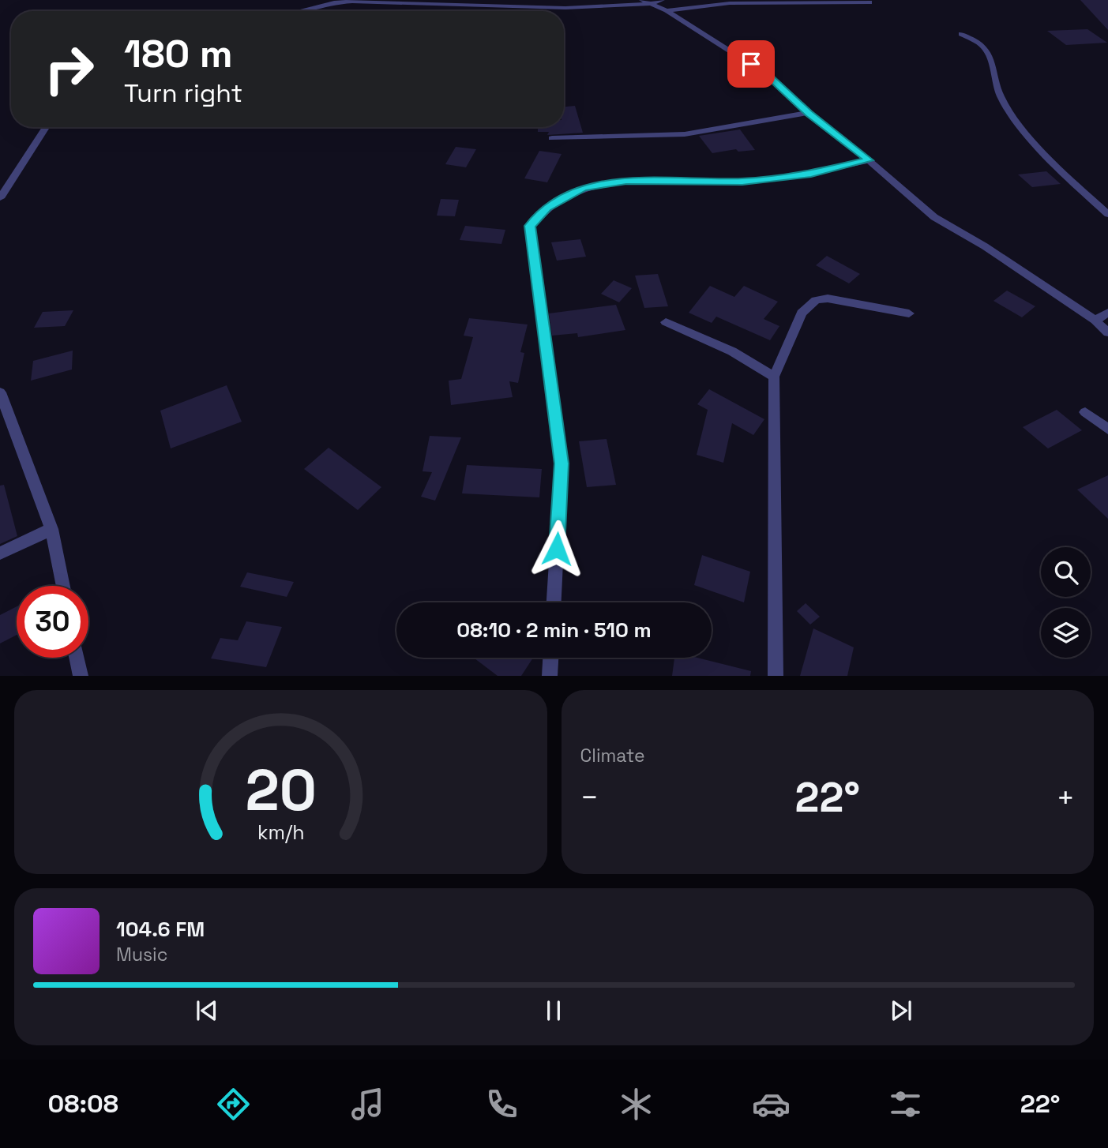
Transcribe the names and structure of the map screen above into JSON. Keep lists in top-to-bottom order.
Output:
{
  "page": {
    "turn": ["180 m", "Turn right"],
    "limit": "30",
    "trip": "08:10 · 2 min · 510 m",
    "tile": "Climate",
    "heat": ["−", "22°", "+"],
    "song": ["104.6 FM", "Music"],
    "tabs": ["08:08", "22°"],
    "gauge": ["20", "km/h"]
  }
}
